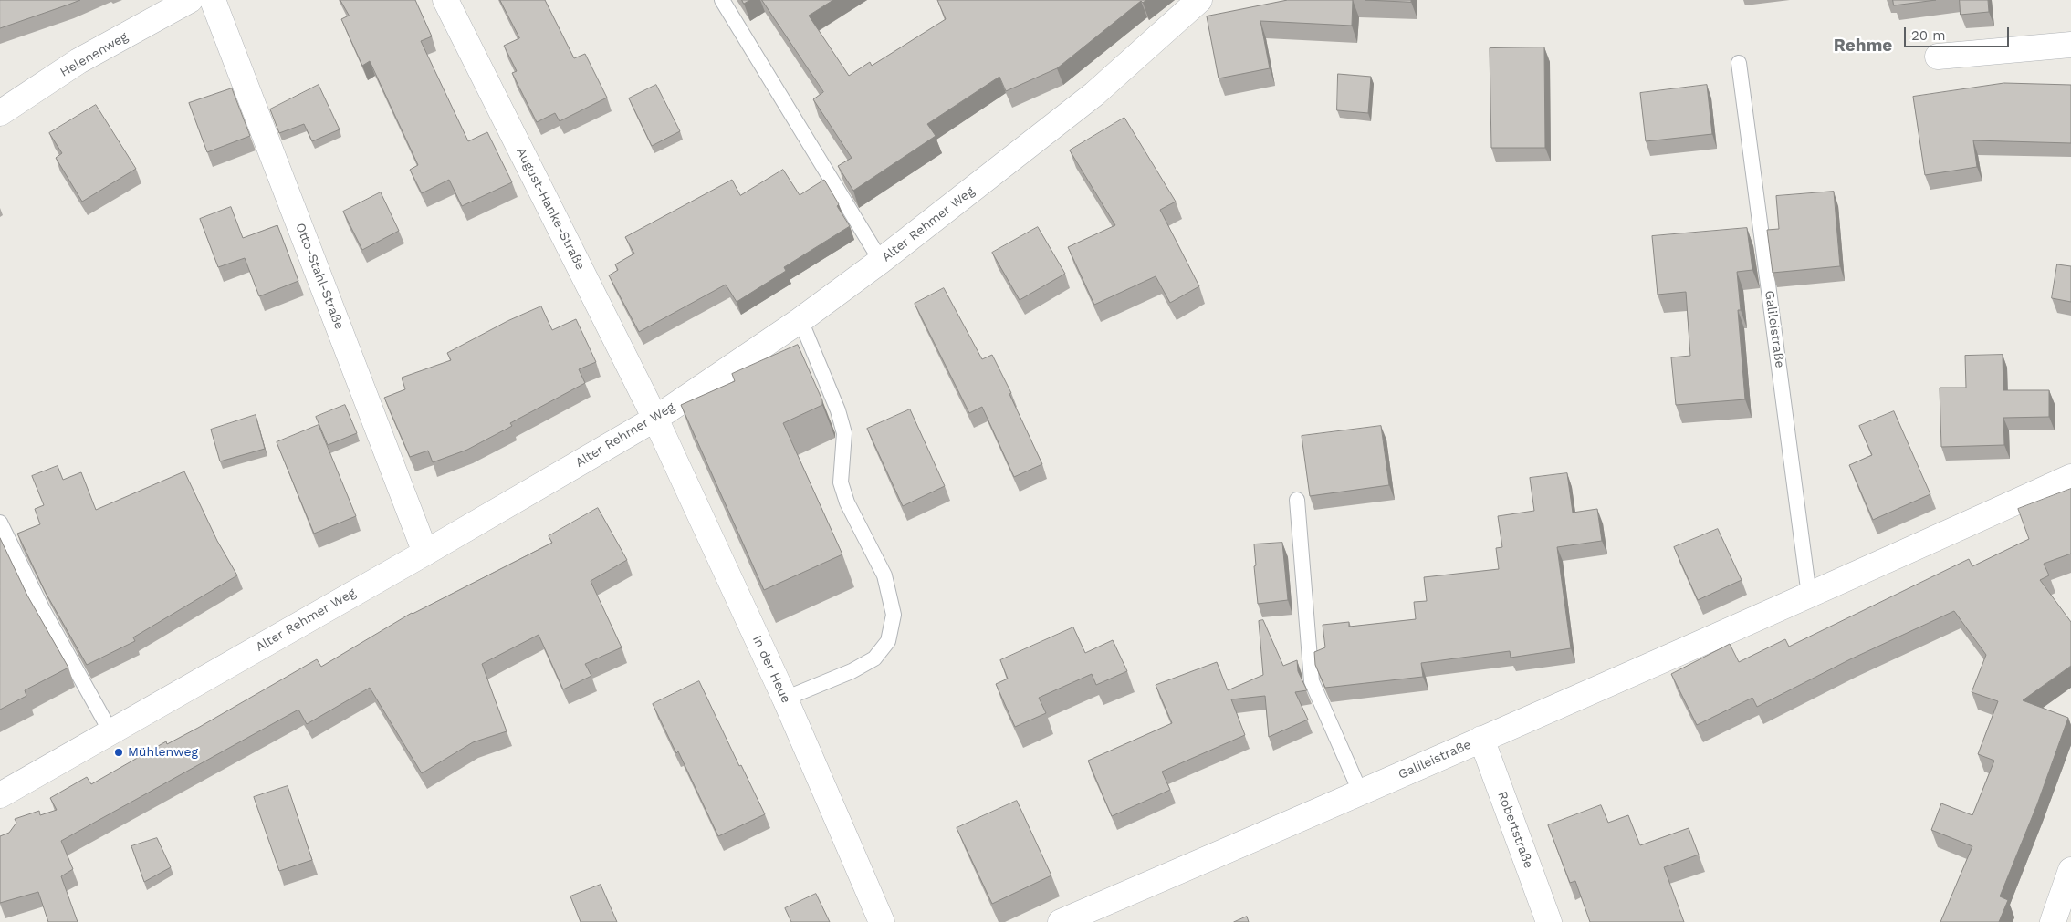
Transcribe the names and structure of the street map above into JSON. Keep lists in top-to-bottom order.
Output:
{
  "streets": {
    "street": [
      "Helenenweg",
      "August-Hanke-Straße",
      "Alter Rehmer Weg",
      "Otto-Stahl-Straße",
      "Galileistraße",
      "In der Heue",
      "Robertstraße"
    ]
  },
  "crossings": [
    ["August-Hanke-Straße", "Alter Rehmer Weg"],
    ["August-Hanke-Straße", "In der Heue"],
    ["Alter Rehmer Weg", "Otto-Stahl-Straße"],
    ["Alter Rehmer Weg", "In der Heue"],
    ["Galileistraße", "Robertstraße"]
  ],
  "districts": ["Rehme"],
  "places": ["Mühlenweg"],
  "scale_bar": "20 m"
}
